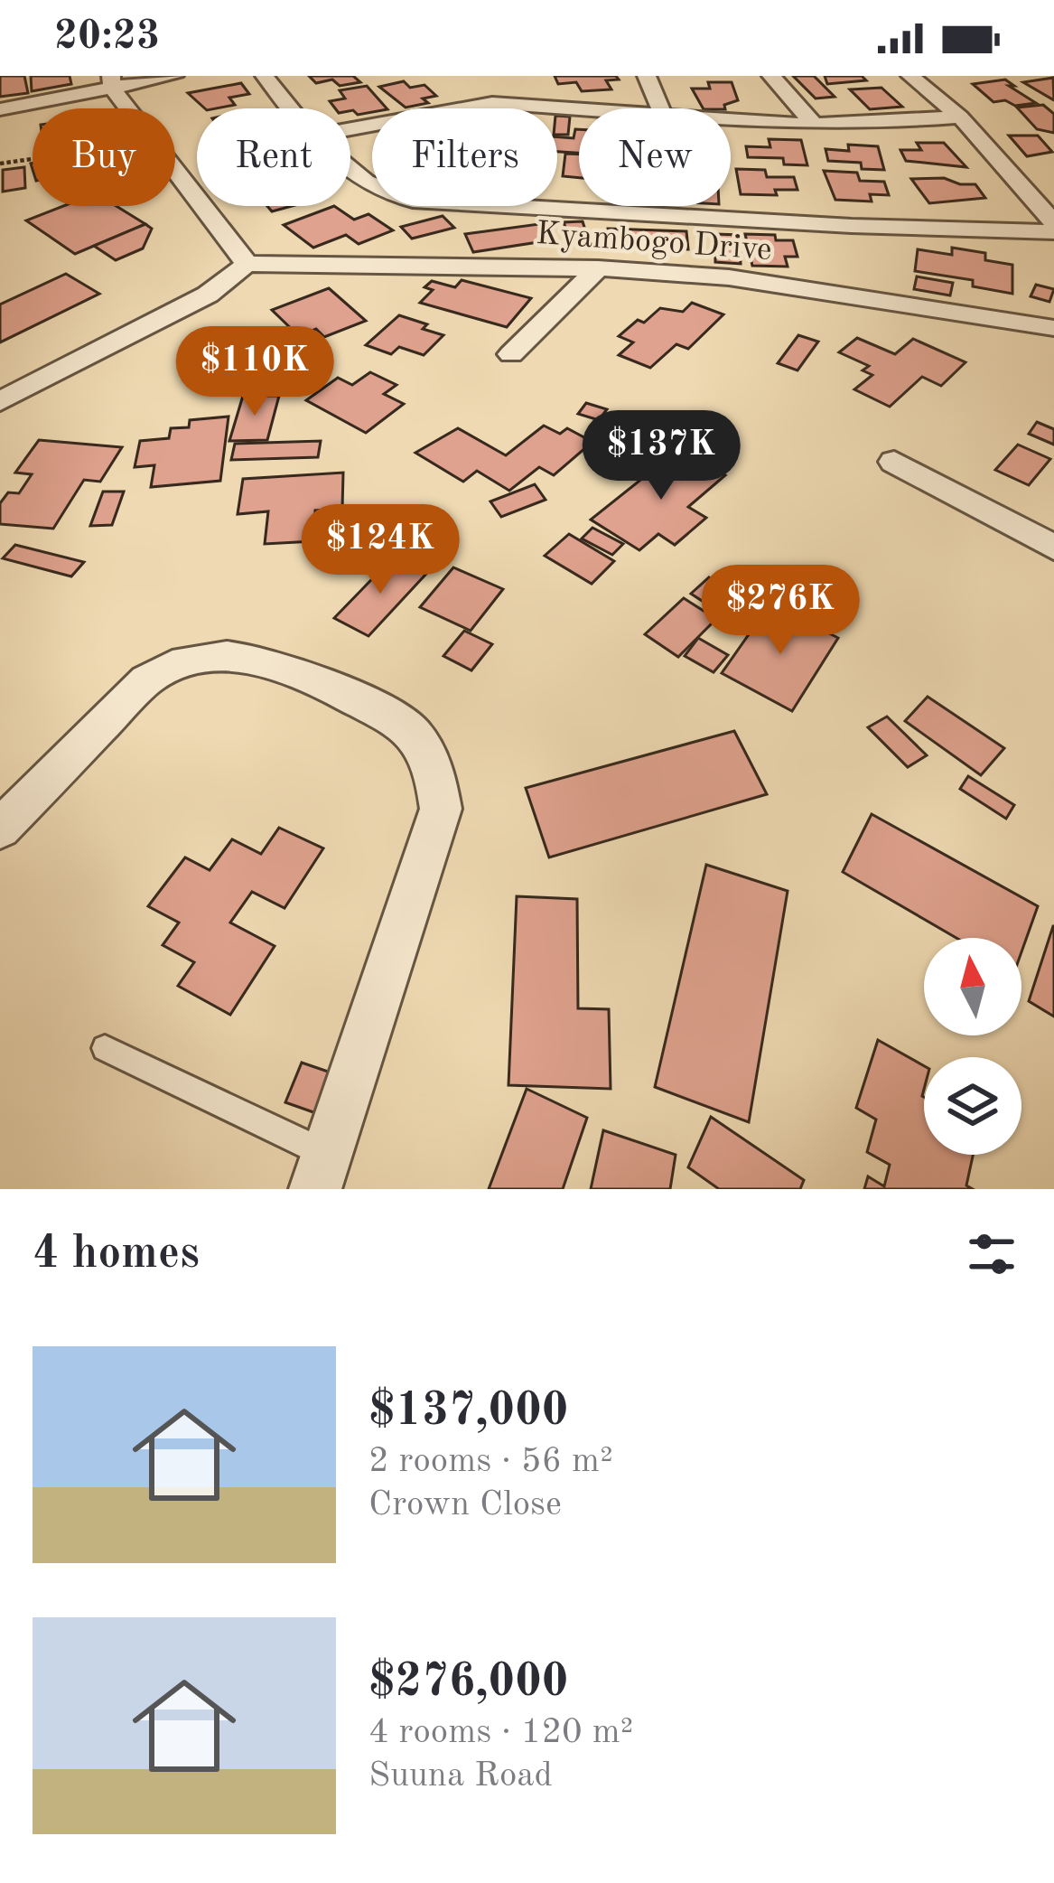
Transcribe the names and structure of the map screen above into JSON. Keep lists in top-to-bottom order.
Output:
{
  "streets": {
    "street": ["Kyambogo Drive"]
  },
  "north": "top",
  "page": {
    "status": "20:23",
    "chip": [
      "Buy",
      "Rent",
      "Filters",
      "New"
    ],
    "price": [
      "$110K",
      "$137K",
      "$124K",
      "$276K"
    ],
    "heading": "4 homes",
    "list": [
      {
        "name": "$137,000",
        "note": "2 rooms · 56 m² · Crown Close"
      },
      {
        "name": "$276,000",
        "note": "4 rooms · 120 m² · Suuna Road"
      }
    ]
  }
}
